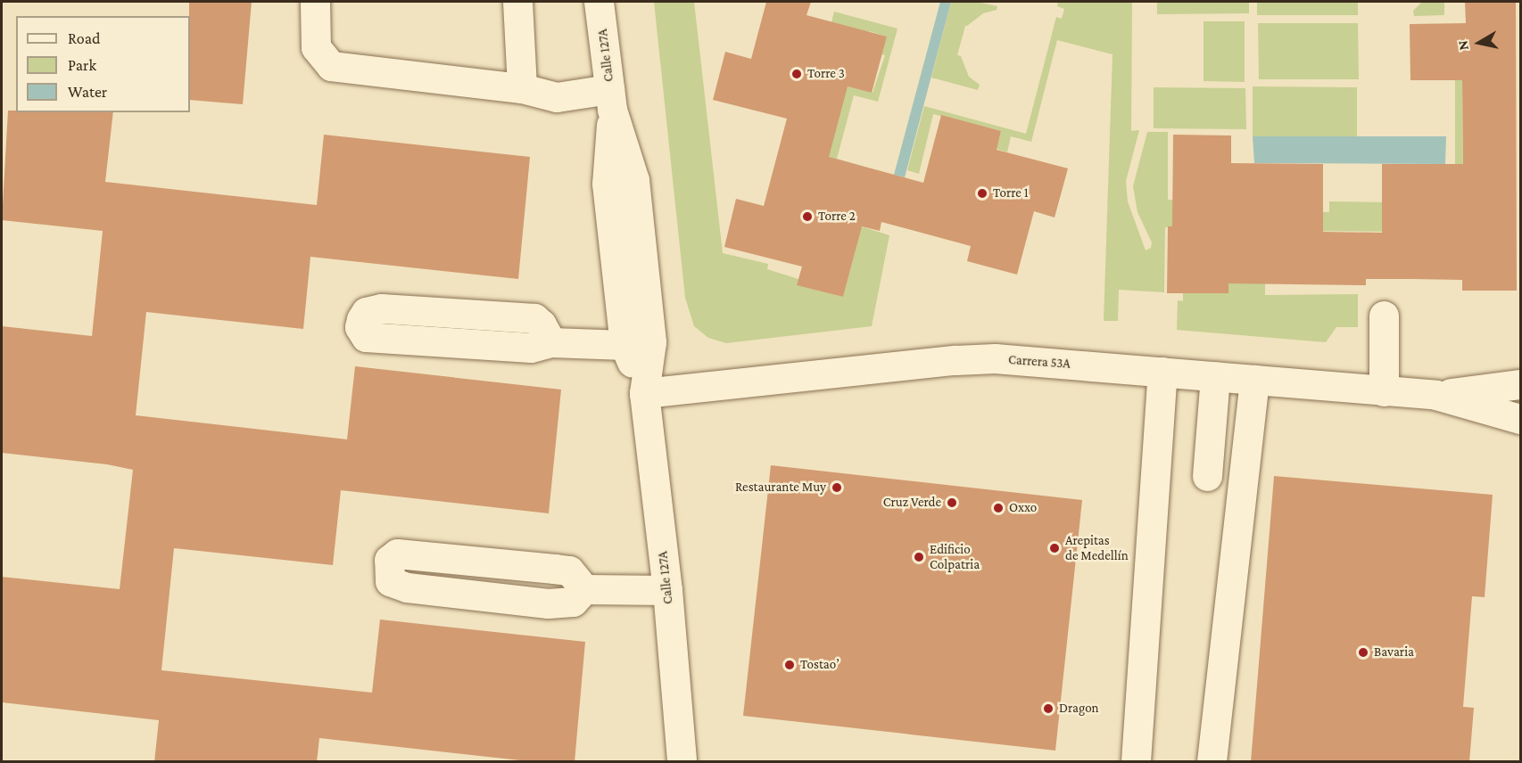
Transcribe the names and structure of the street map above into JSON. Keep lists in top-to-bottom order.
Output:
{
  "streets": {
    "street": ["Calle 127A", "Carrera 53A"]
  },
  "crossings": [
    ["Calle 127A", "Carrera 53A"]
  ],
  "places": [
    "Torre 3",
    "Torre 1",
    "Torre 2",
    "Restaurante Muy",
    "Cruz Verde",
    "Oxxo",
    "Arepitas de Medellín",
    "Edificio Colpatria",
    "Bavaria",
    "Tostao’",
    "Dragon"
  ],
  "legend": ["Road", "Park", "Water"],
  "north": "left"
}
